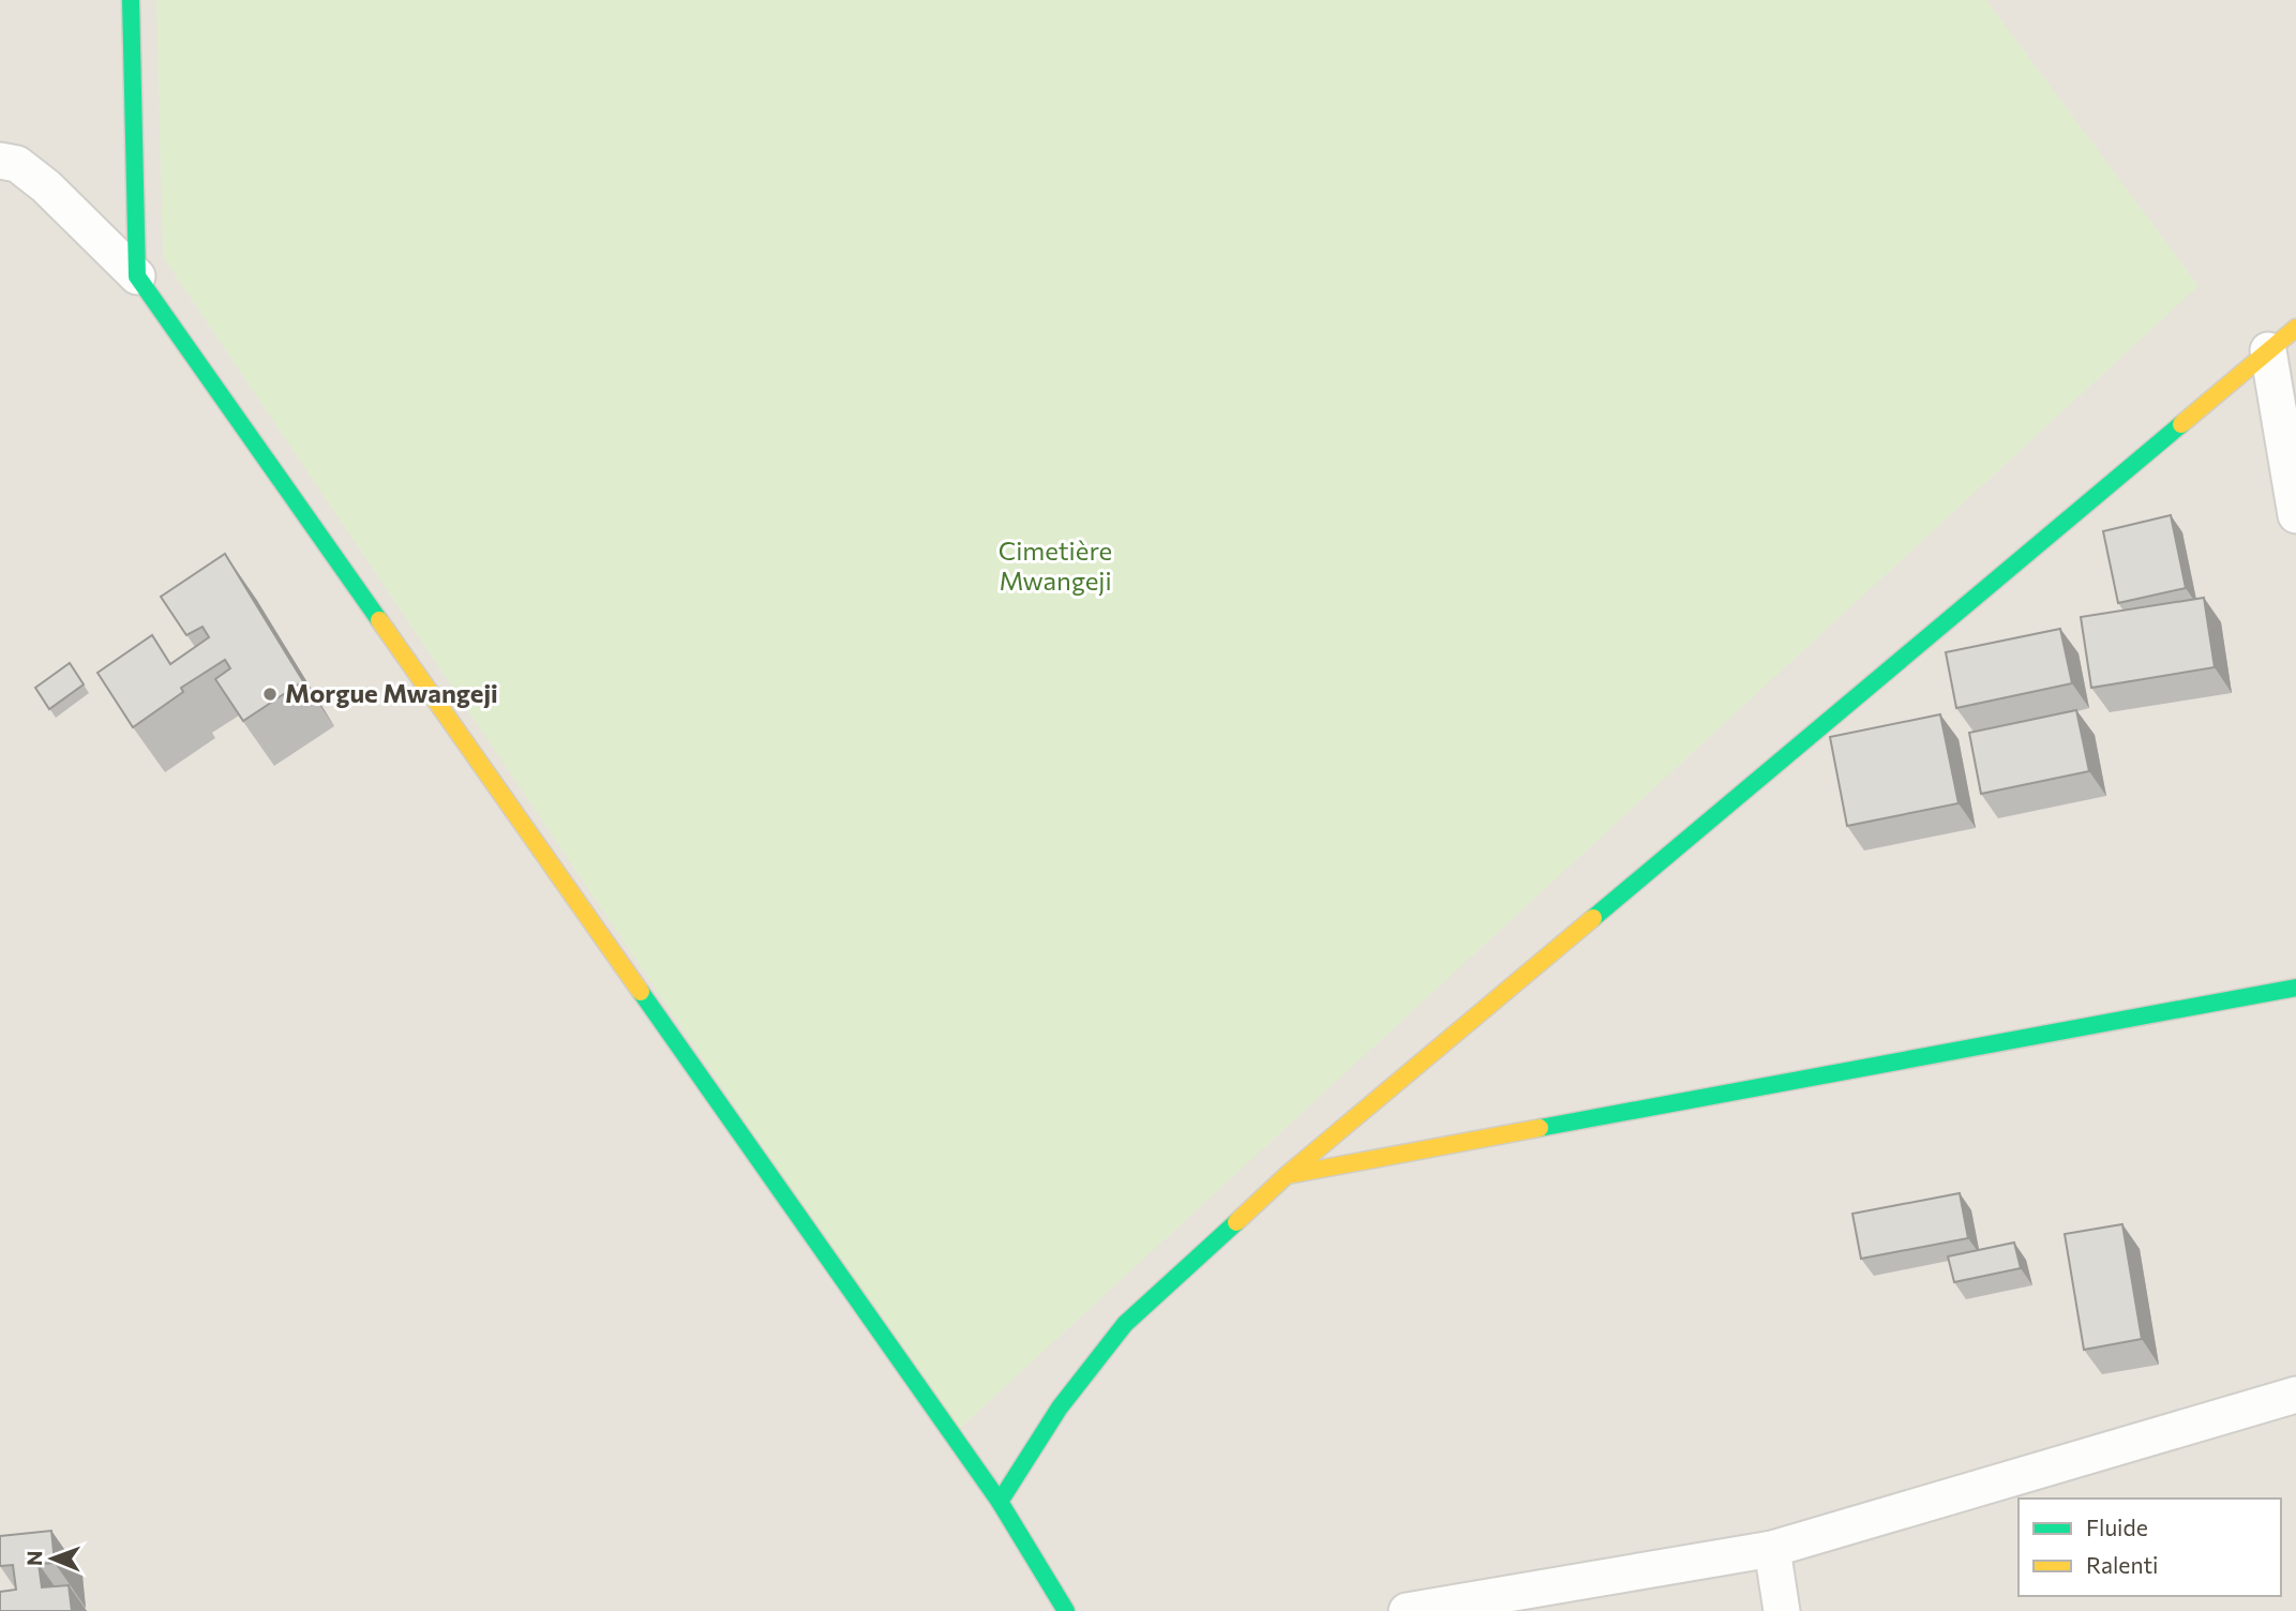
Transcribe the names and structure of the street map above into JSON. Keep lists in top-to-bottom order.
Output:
{
  "parks": ["Cimetière Mwangeji"],
  "places": ["Morgue Mwangeji"],
  "legend": ["Fluide", "Ralenti"],
  "north": "left"
}
